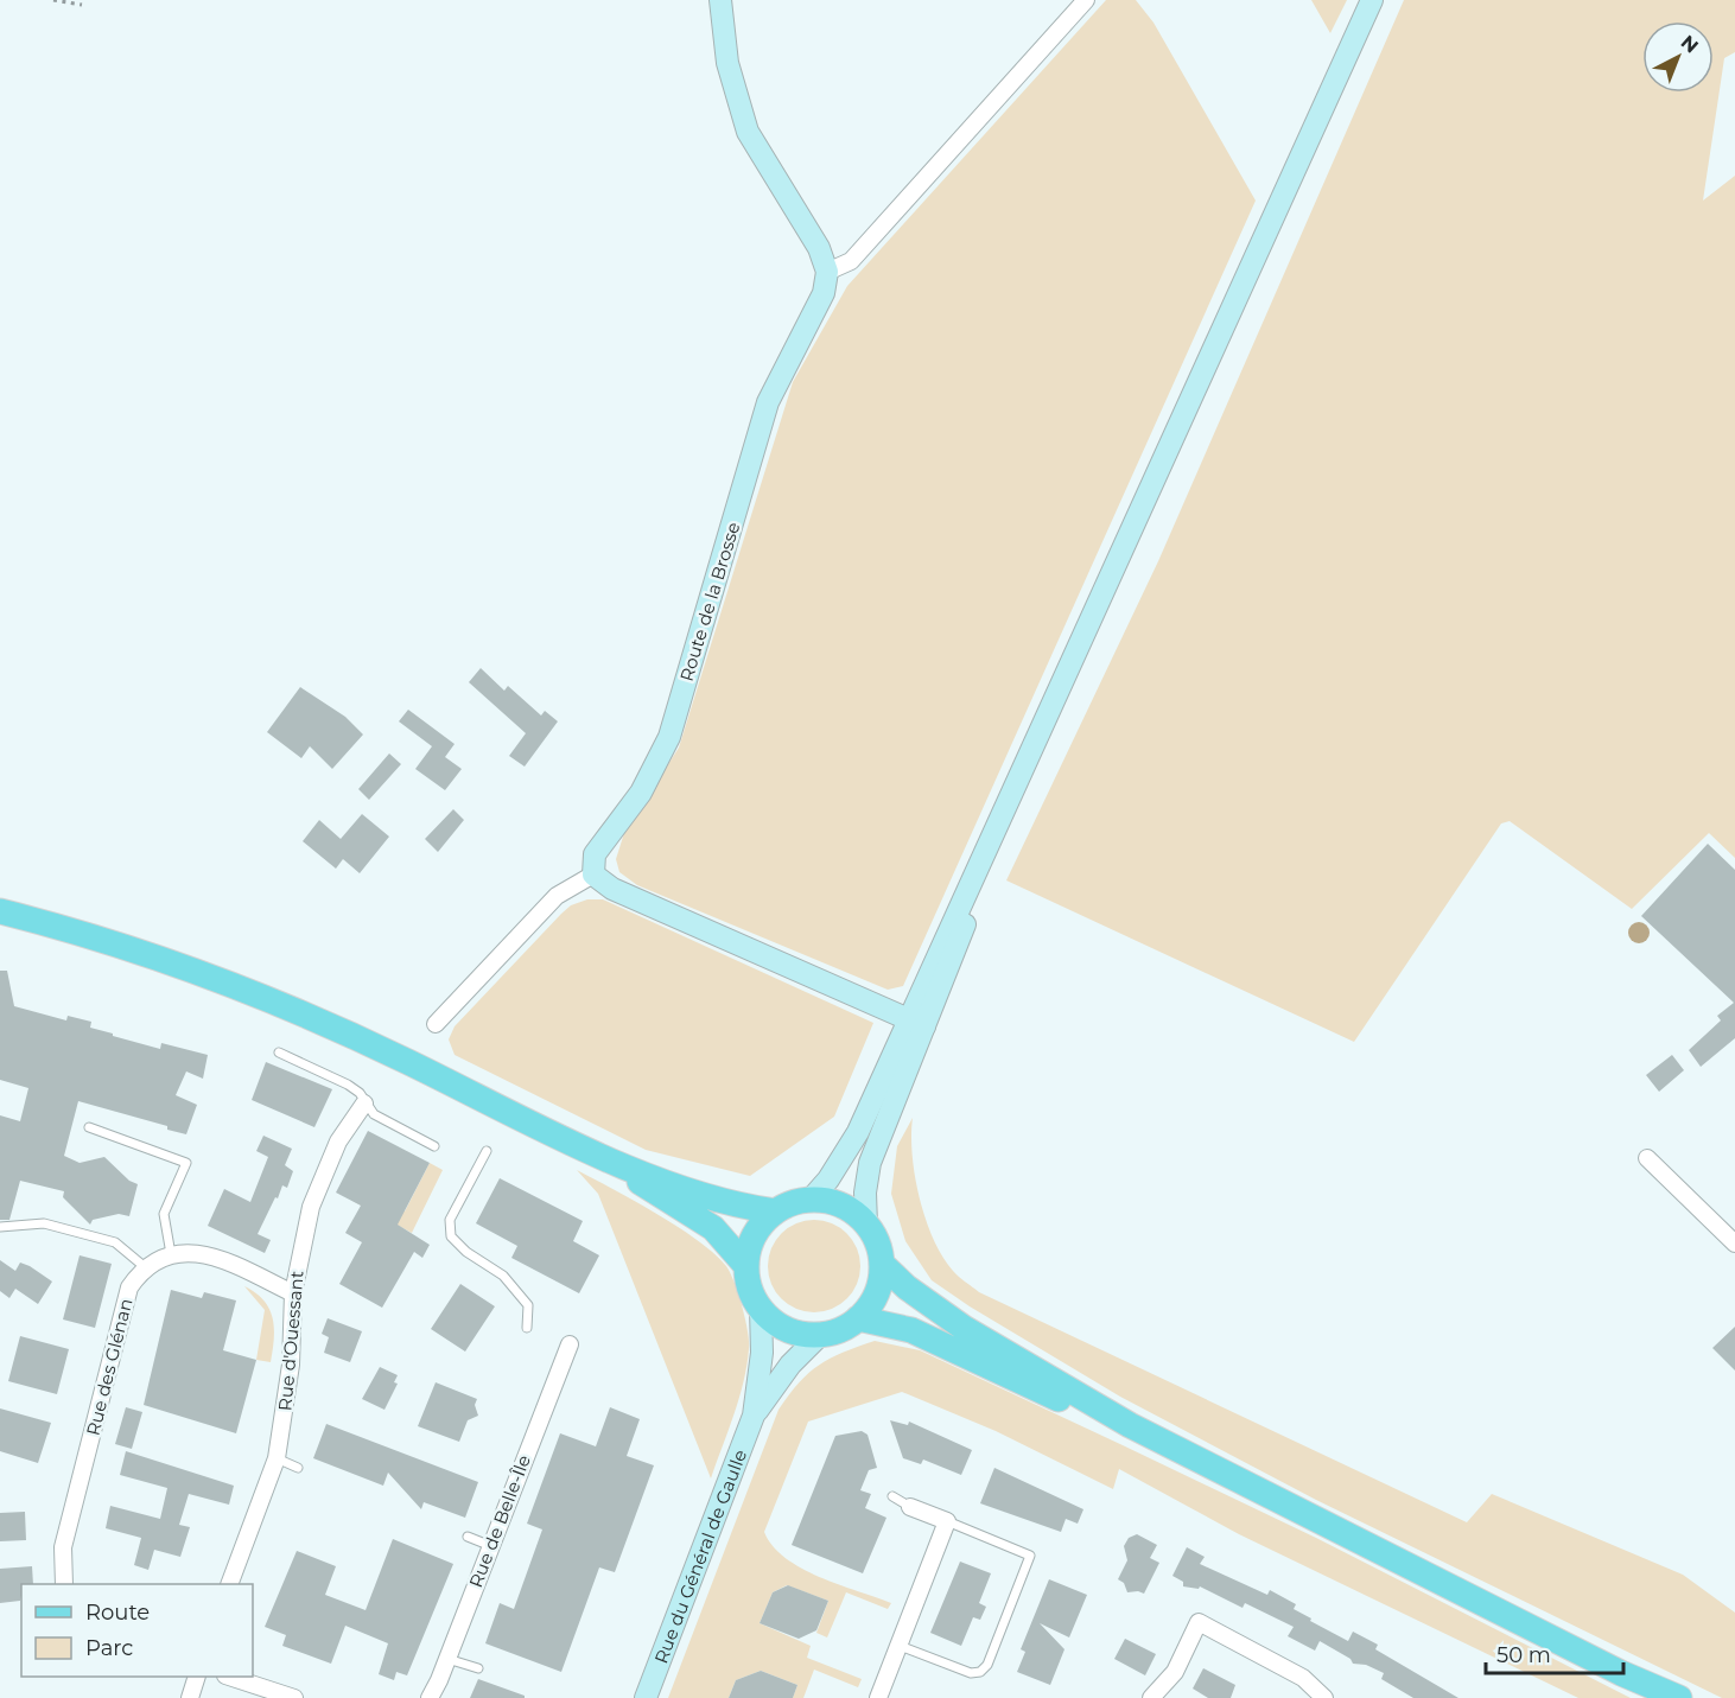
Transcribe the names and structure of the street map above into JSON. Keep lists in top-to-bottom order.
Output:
{
  "streets": {
    "main road": ["Route de la Brosse", "Rue du Général de Gaulle"],
    "street": ["Rue d'Ouessant", "Rue des Glénan", "Rue de Belle-Île"]
  },
  "legend": ["Route", "Parc"],
  "scale_bar": "50 m",
  "north": "top right"
}
